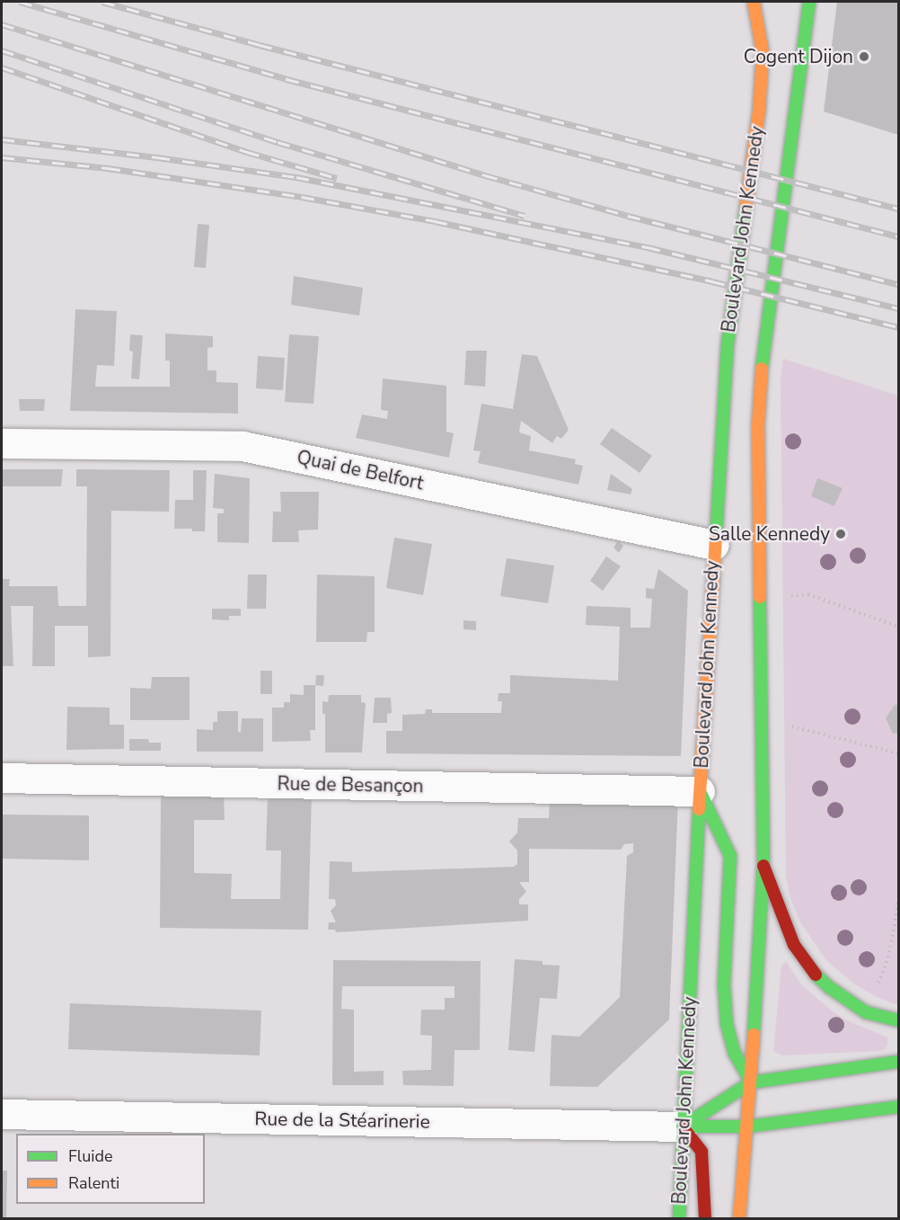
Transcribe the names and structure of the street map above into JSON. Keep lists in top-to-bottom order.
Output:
{
  "streets": {
    "main road": ["Boulevard John Kennedy"],
    "street": ["Quai de Belfort", "Rue de Besançon", "Rue de la Stéarinerie"]
  },
  "crossings": [
    ["Boulevard John Kennedy", "Quai de Belfort"],
    ["Boulevard John Kennedy", "Rue de Besançon"],
    ["Boulevard John Kennedy", "Rue de la Stéarinerie"]
  ],
  "places": ["Cogent Dijon", "Salle Kennedy"],
  "legend": ["Fluide", "Ralenti"]
}
